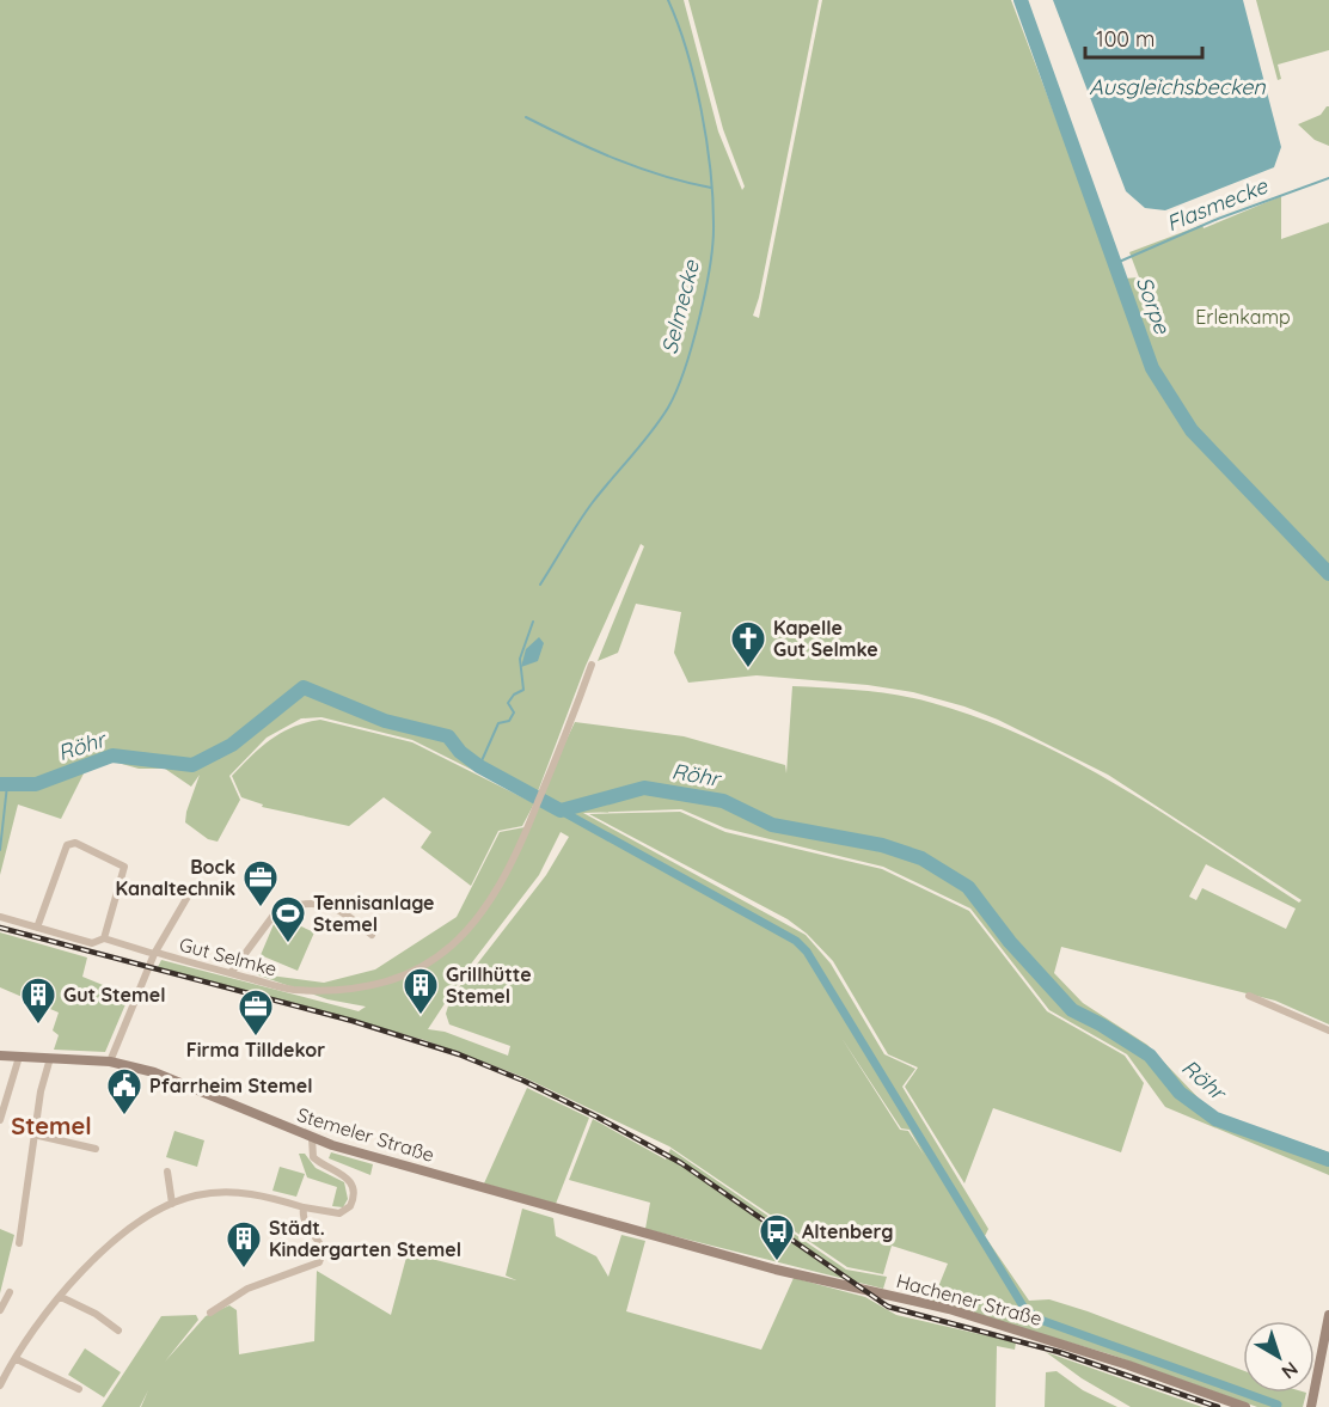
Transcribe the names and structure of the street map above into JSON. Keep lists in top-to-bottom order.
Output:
{
  "streets": {
    "main road": ["Stemeler Straße", "Hachener Straße"],
    "street": ["Gut Selmke"]
  },
  "crossings": [
    ["Stemeler Straße", "Hachener Straße"]
  ],
  "districts": ["Stemel"],
  "water": [
    "Ausgleichsbecken",
    "Flasmecke",
    "Sorpe",
    "Selmecke",
    "Röhr"
  ],
  "parks": ["Erlenkamp"],
  "places": {
    "church": ["Kapelle Gut Selmke"],
    "office": ["Bock Kanaltechnik", "Firma Tilldekor"],
    "sports": ["Tennisanlage Stemel"],
    "building": ["Grillhütte Stemel", "Gut Stemel", "Städt. Kindergarten Stemel"],
    "public building": ["Pfarrheim Stemel"],
    "bus stop": ["Altenberg"]
  },
  "scale_bar": "100 m",
  "north": "bottom right"
}
